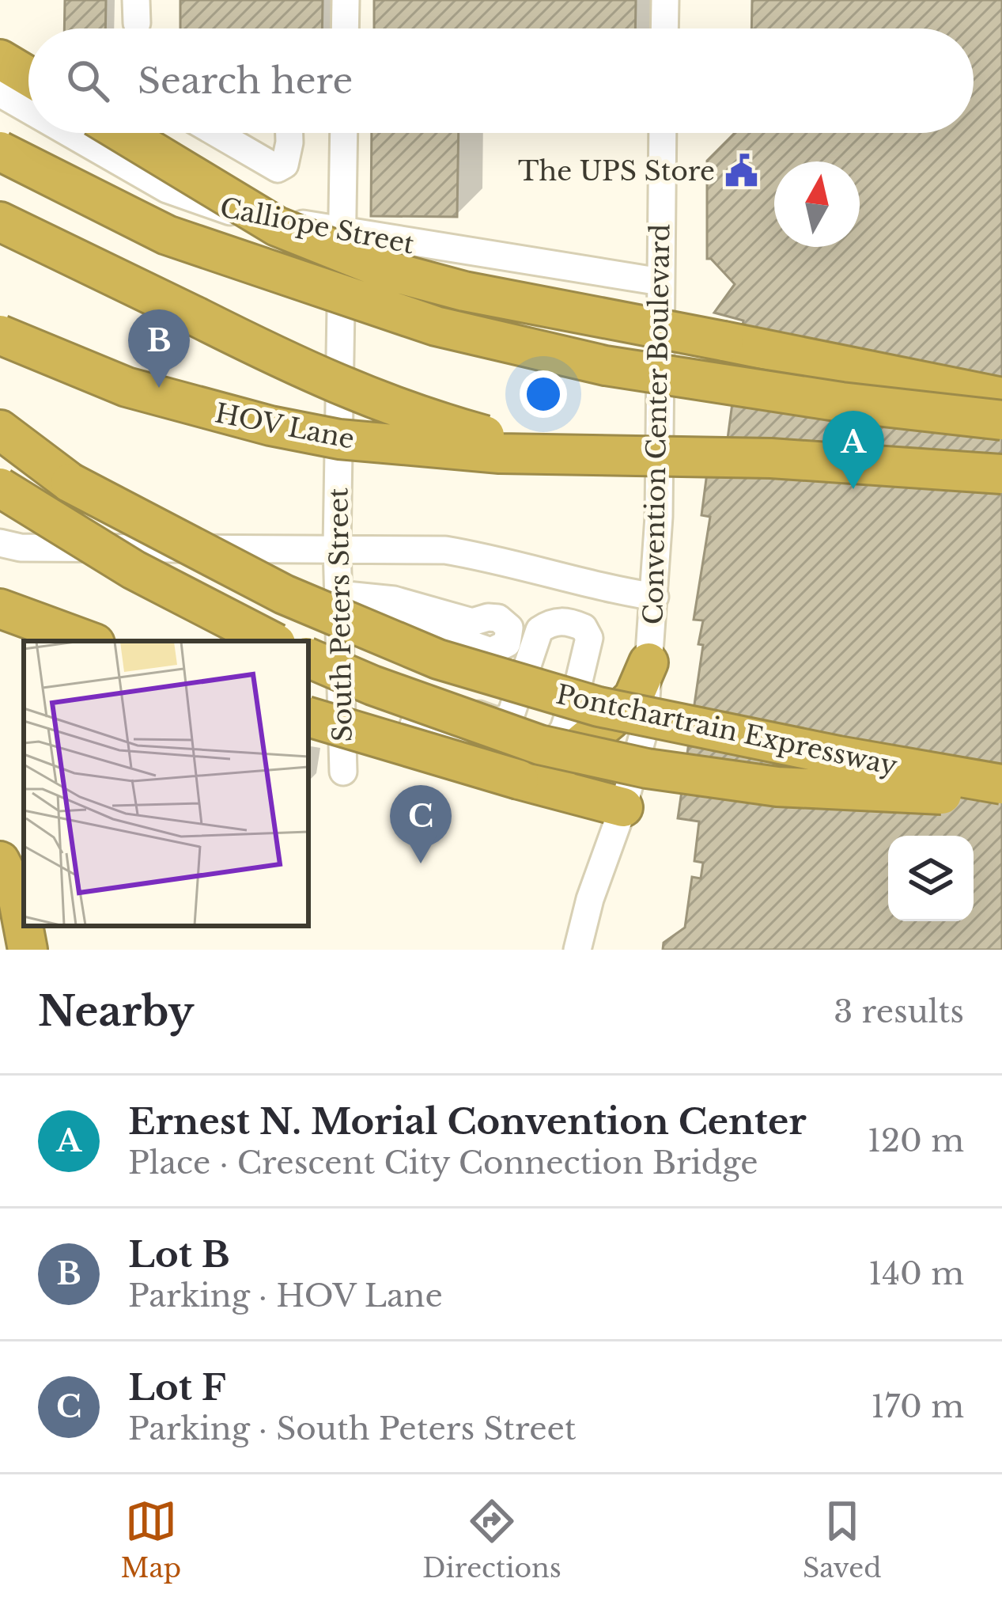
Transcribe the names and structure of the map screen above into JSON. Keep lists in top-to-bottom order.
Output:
{
  "streets": {
    "highway": ["HOV Lane", "Pontchartrain Expressway"],
    "street": ["Calliope Street", "Convention Center Boulevard", "South Peters Street"]
  },
  "crossings": [
    ["Calliope Street", "Convention Center Boulevard"],
    ["Calliope Street", "South Peters Street"]
  ],
  "places": {
    "public building": ["The UPS Store"]
  },
  "north": "top",
  "page": {
    "search": "Search here",
    "pins": ["B", "A", "C"],
    "heading": ["Nearby", "3 results"],
    "list": [
      {
        "mark": "A",
        "name": "Ernest N. Morial Convention Center",
        "note": "Place · Crescent City Connection Bridge",
        "value": "120 m"
      },
      {
        "mark": "B",
        "name": "Lot B",
        "note": "Parking · HOV Lane",
        "value": "140 m"
      },
      {
        "mark": "C",
        "name": "Lot F",
        "note": "Parking · South Peters Street",
        "value": "170 m"
      }
    ],
    "nav": ["Map", "Directions", "Saved"]
  }
}
